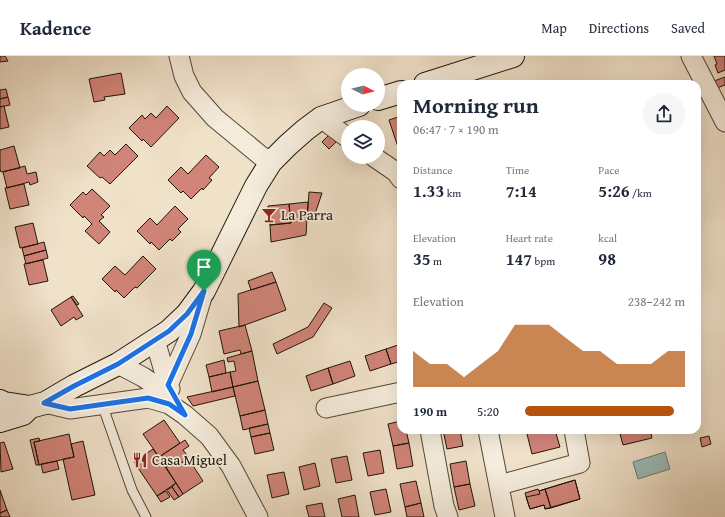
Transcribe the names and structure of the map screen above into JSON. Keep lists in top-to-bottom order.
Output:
{
  "places": {
    "bar": ["La Parra"],
    "restaurant": ["Casa Miguel"]
  },
  "north": "right",
  "page": {
    "header": "Kadence",
    "nav": ["Map", "Directions", "Saved"],
    "heading": ["Morning run", "06:47 · 7 × 190 m"],
    "stats": [
      ["Distance", "1.33 km"],
      ["Time", "7:14"],
      ["Pace", "5:26 /km"],
      ["Elevation", "35 m"],
      ["Heart rate", "147 bpm"],
      ["kcal", "98"]
    ],
    "chart": ["Elevation", "238–242 m"],
    "list": [
      {
        "name": "190 m",
        "note": "5:20"
      }
    ]
  }
}
